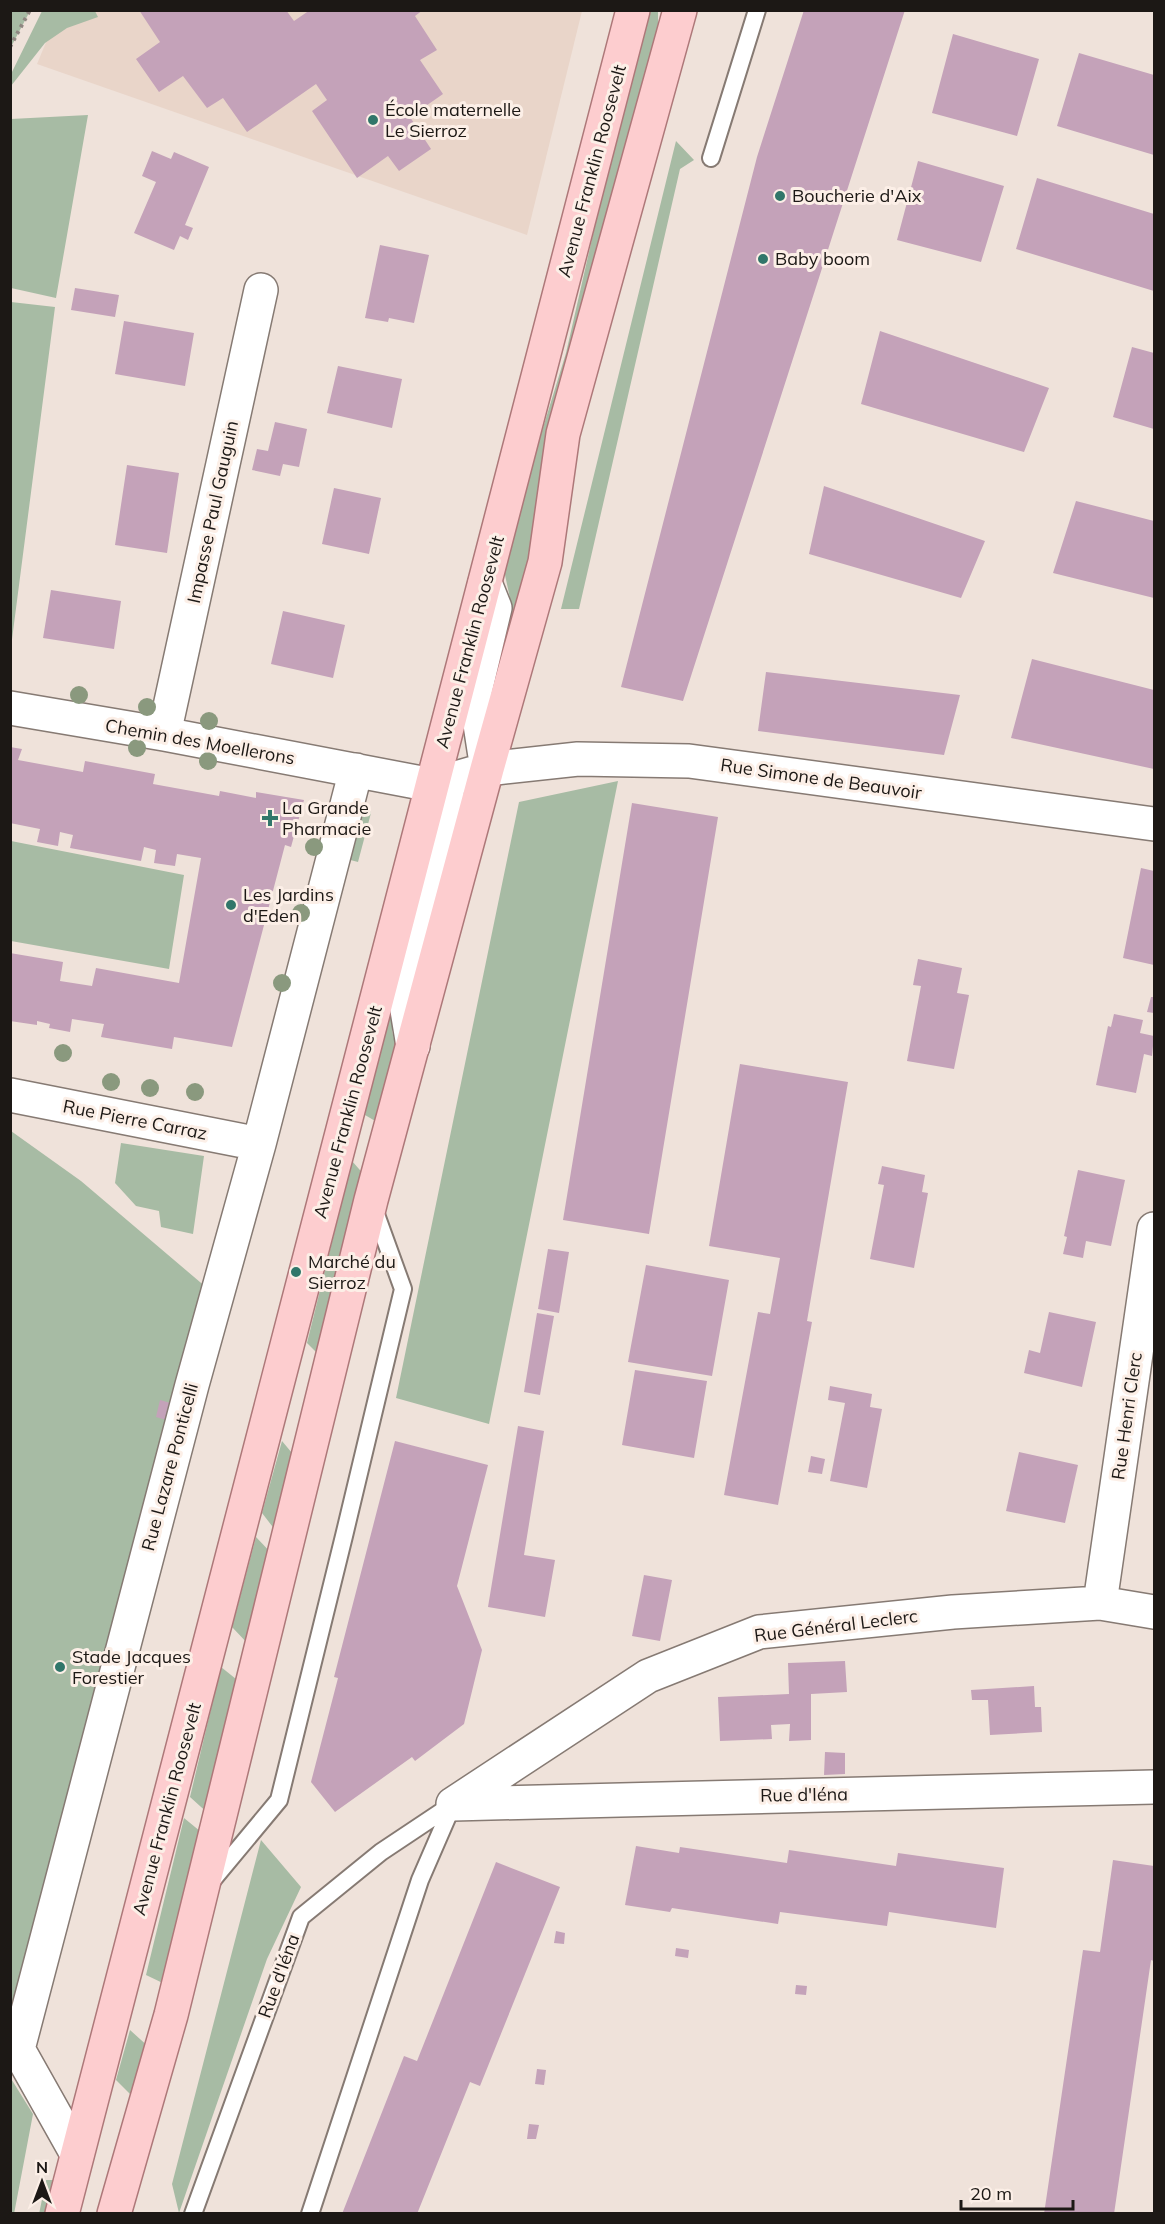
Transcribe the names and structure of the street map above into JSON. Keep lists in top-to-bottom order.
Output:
{
  "streets": {
    "main road": ["Avenue Franklin Roosevelt"],
    "street": [
      "Impasse Paul Gauguin",
      "Chemin des Moellerons",
      "Rue Simone de Beauvoir",
      "Rue Pierre Carraz",
      "Rue Henri Clerc",
      "Rue Lazare Ponticelli",
      "Rue Général Leclerc",
      "Rue d'Iéna"
    ]
  },
  "crossings": [
    ["Avenue Franklin Roosevelt", "Chemin des Moellerons"],
    ["Avenue Franklin Roosevelt", "Rue Simone de Beauvoir"],
    ["Avenue Franklin Roosevelt", "Rue Lazare Ponticelli"],
    ["Impasse Paul Gauguin", "Chemin des Moellerons"],
    ["Chemin des Moellerons", "Rue Simone de Beauvoir"],
    ["Chemin des Moellerons", "Rue Lazare Ponticelli"],
    ["Rue Pierre Carraz", "Rue Lazare Ponticelli"],
    ["Rue Henri Clerc", "Rue Général Leclerc"],
    ["Rue Général Leclerc", "Rue d'Iéna"]
  ],
  "places": {
    "other": [
      "École maternelle Le Sierroz",
      "Boucherie d'Aix",
      "Baby boom",
      "Les Jardins d'Eden",
      "Marché du Sierroz",
      "Stade Jacques Forestier"
    ],
    "health": ["La Grande Pharmacie"]
  },
  "scale_bar": "20 m",
  "north": "top"
}
